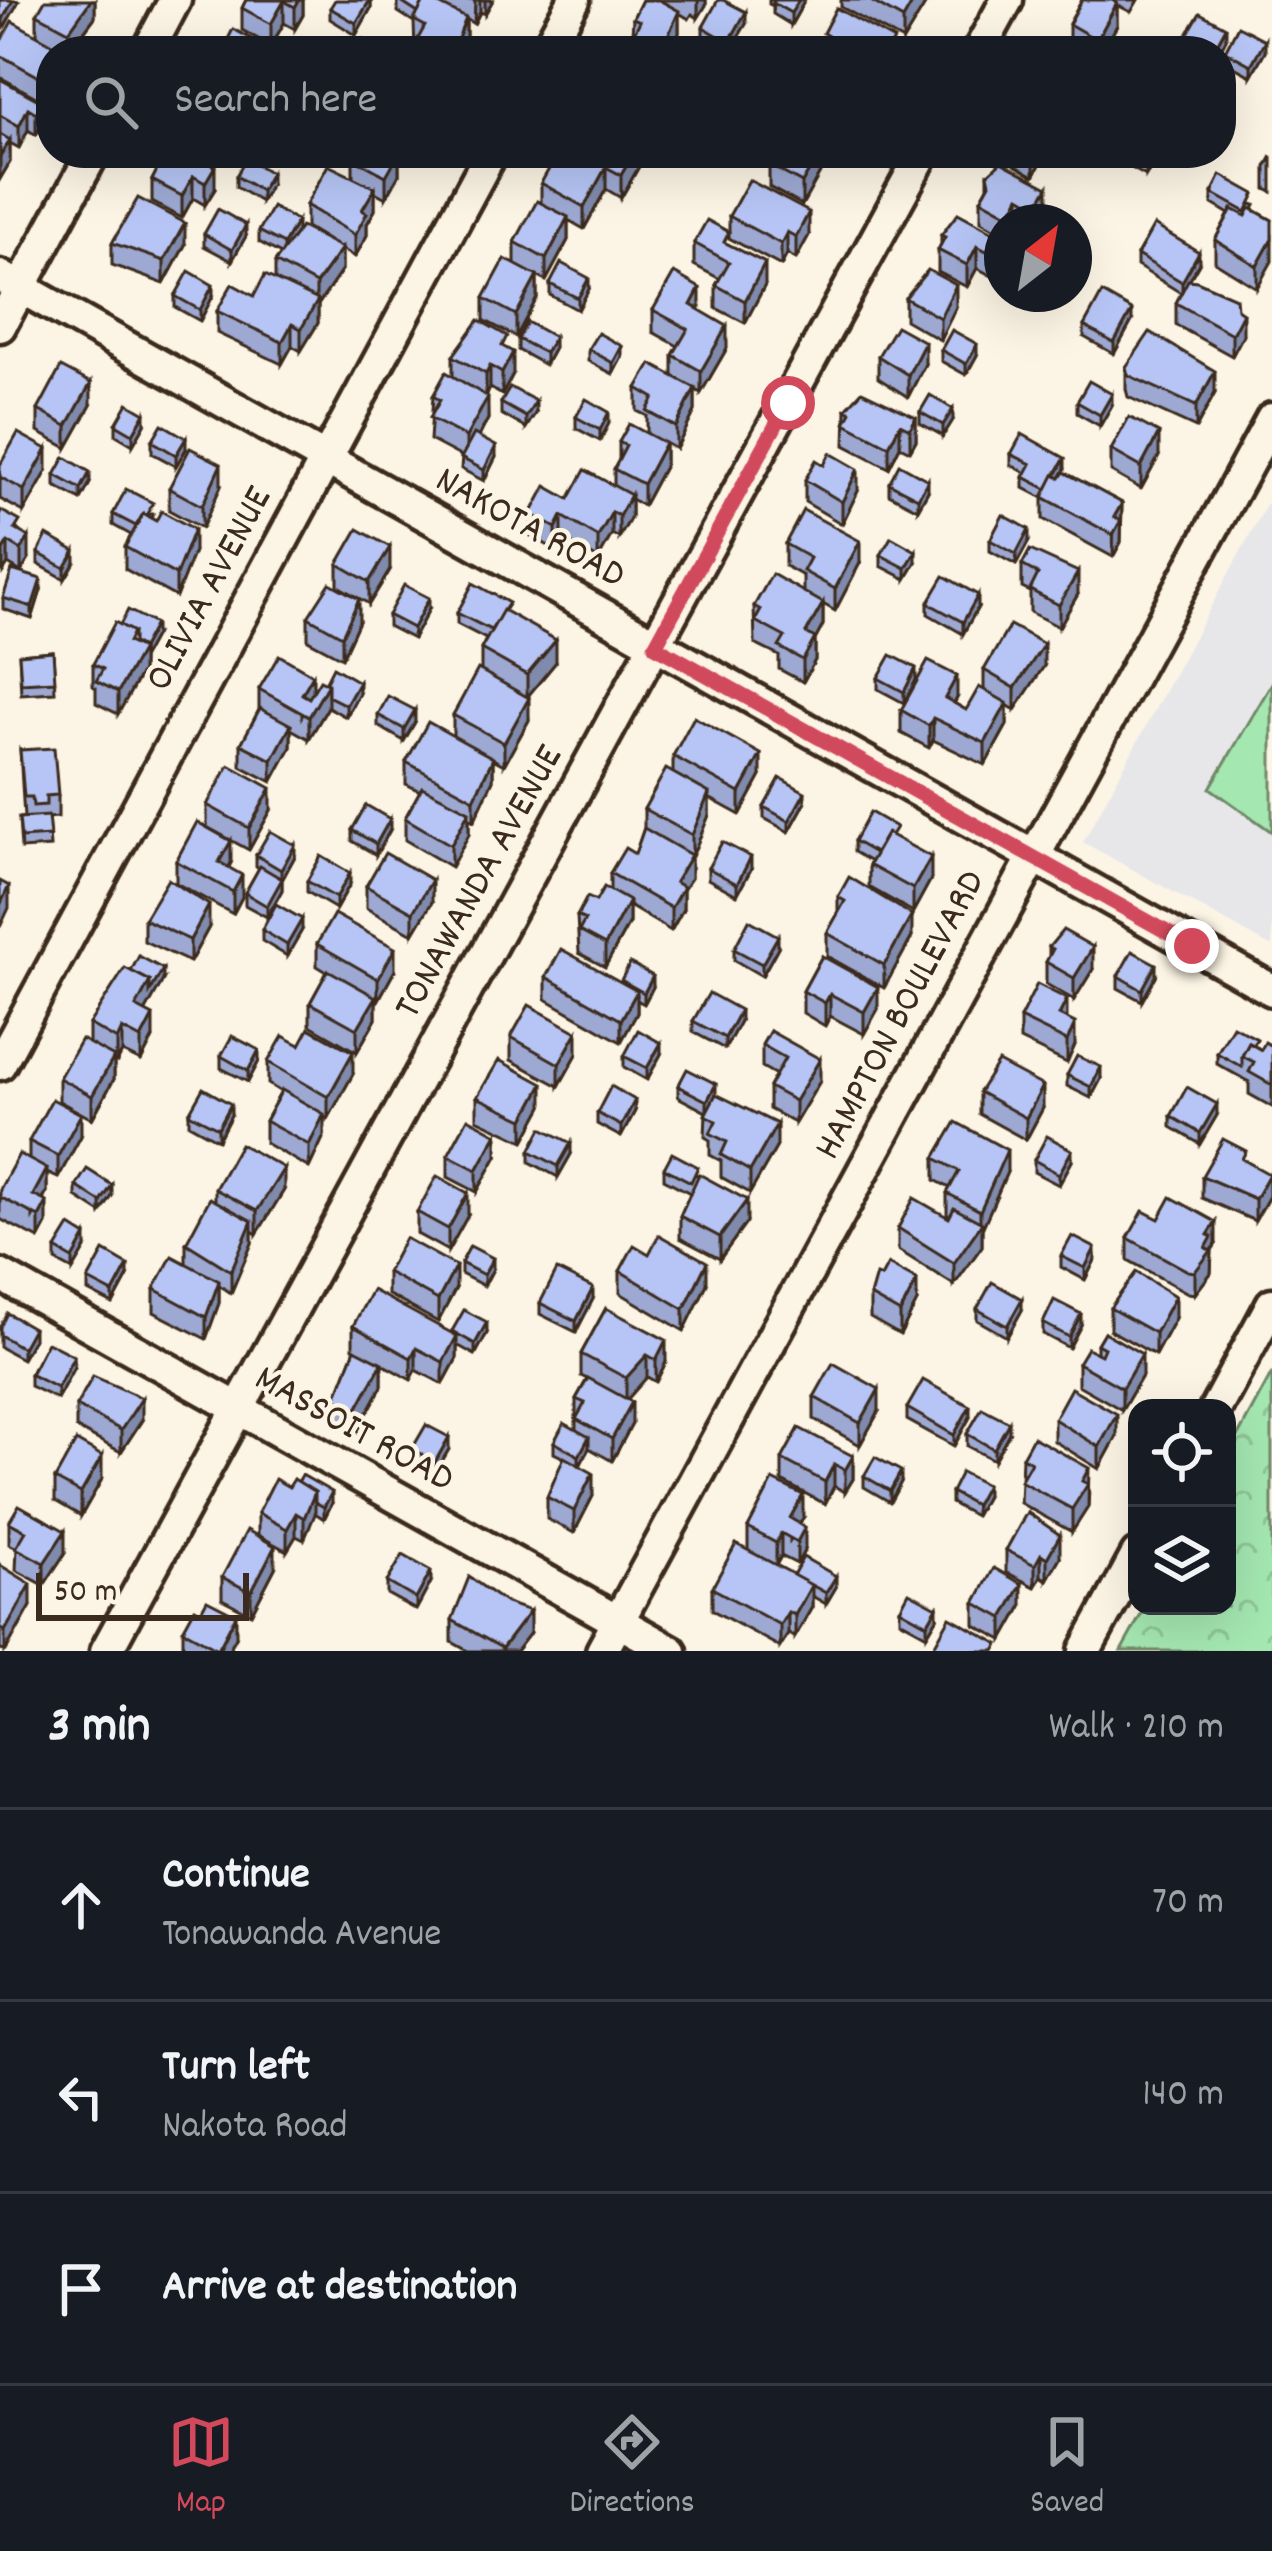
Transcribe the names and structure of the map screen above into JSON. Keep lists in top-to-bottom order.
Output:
{
  "streets": {
    "street": [
      "NAKOTA ROAD",
      "OLIVIA AVENUE",
      "TONAWANDA AVENUE",
      "HAMPTON BOULEVARD",
      "MASSOIT ROAD"
    ]
  },
  "crossings": [
    ["NAKOTA ROAD", "OLIVIA AVENUE"],
    ["NAKOTA ROAD", "TONAWANDA AVENUE"],
    ["NAKOTA ROAD", "HAMPTON BOULEVARD"],
    ["TONAWANDA AVENUE", "MASSOIT ROAD"],
    ["HAMPTON BOULEVARD", "MASSOIT ROAD"]
  ],
  "scale_bar": "50 m",
  "north": "top right",
  "page": {
    "search": "Search here",
    "scale": "50 m",
    "heading": ["3 min", "Walk · 210 m"],
    "list": [
      ["Continue", "Tonawanda Avenue", "70 m"],
      ["Turn left", "Nakota Road", "140 m"],
      "Arrive at destination"
    ],
    "nav": ["Map", "Directions", "Saved"]
  }
}
